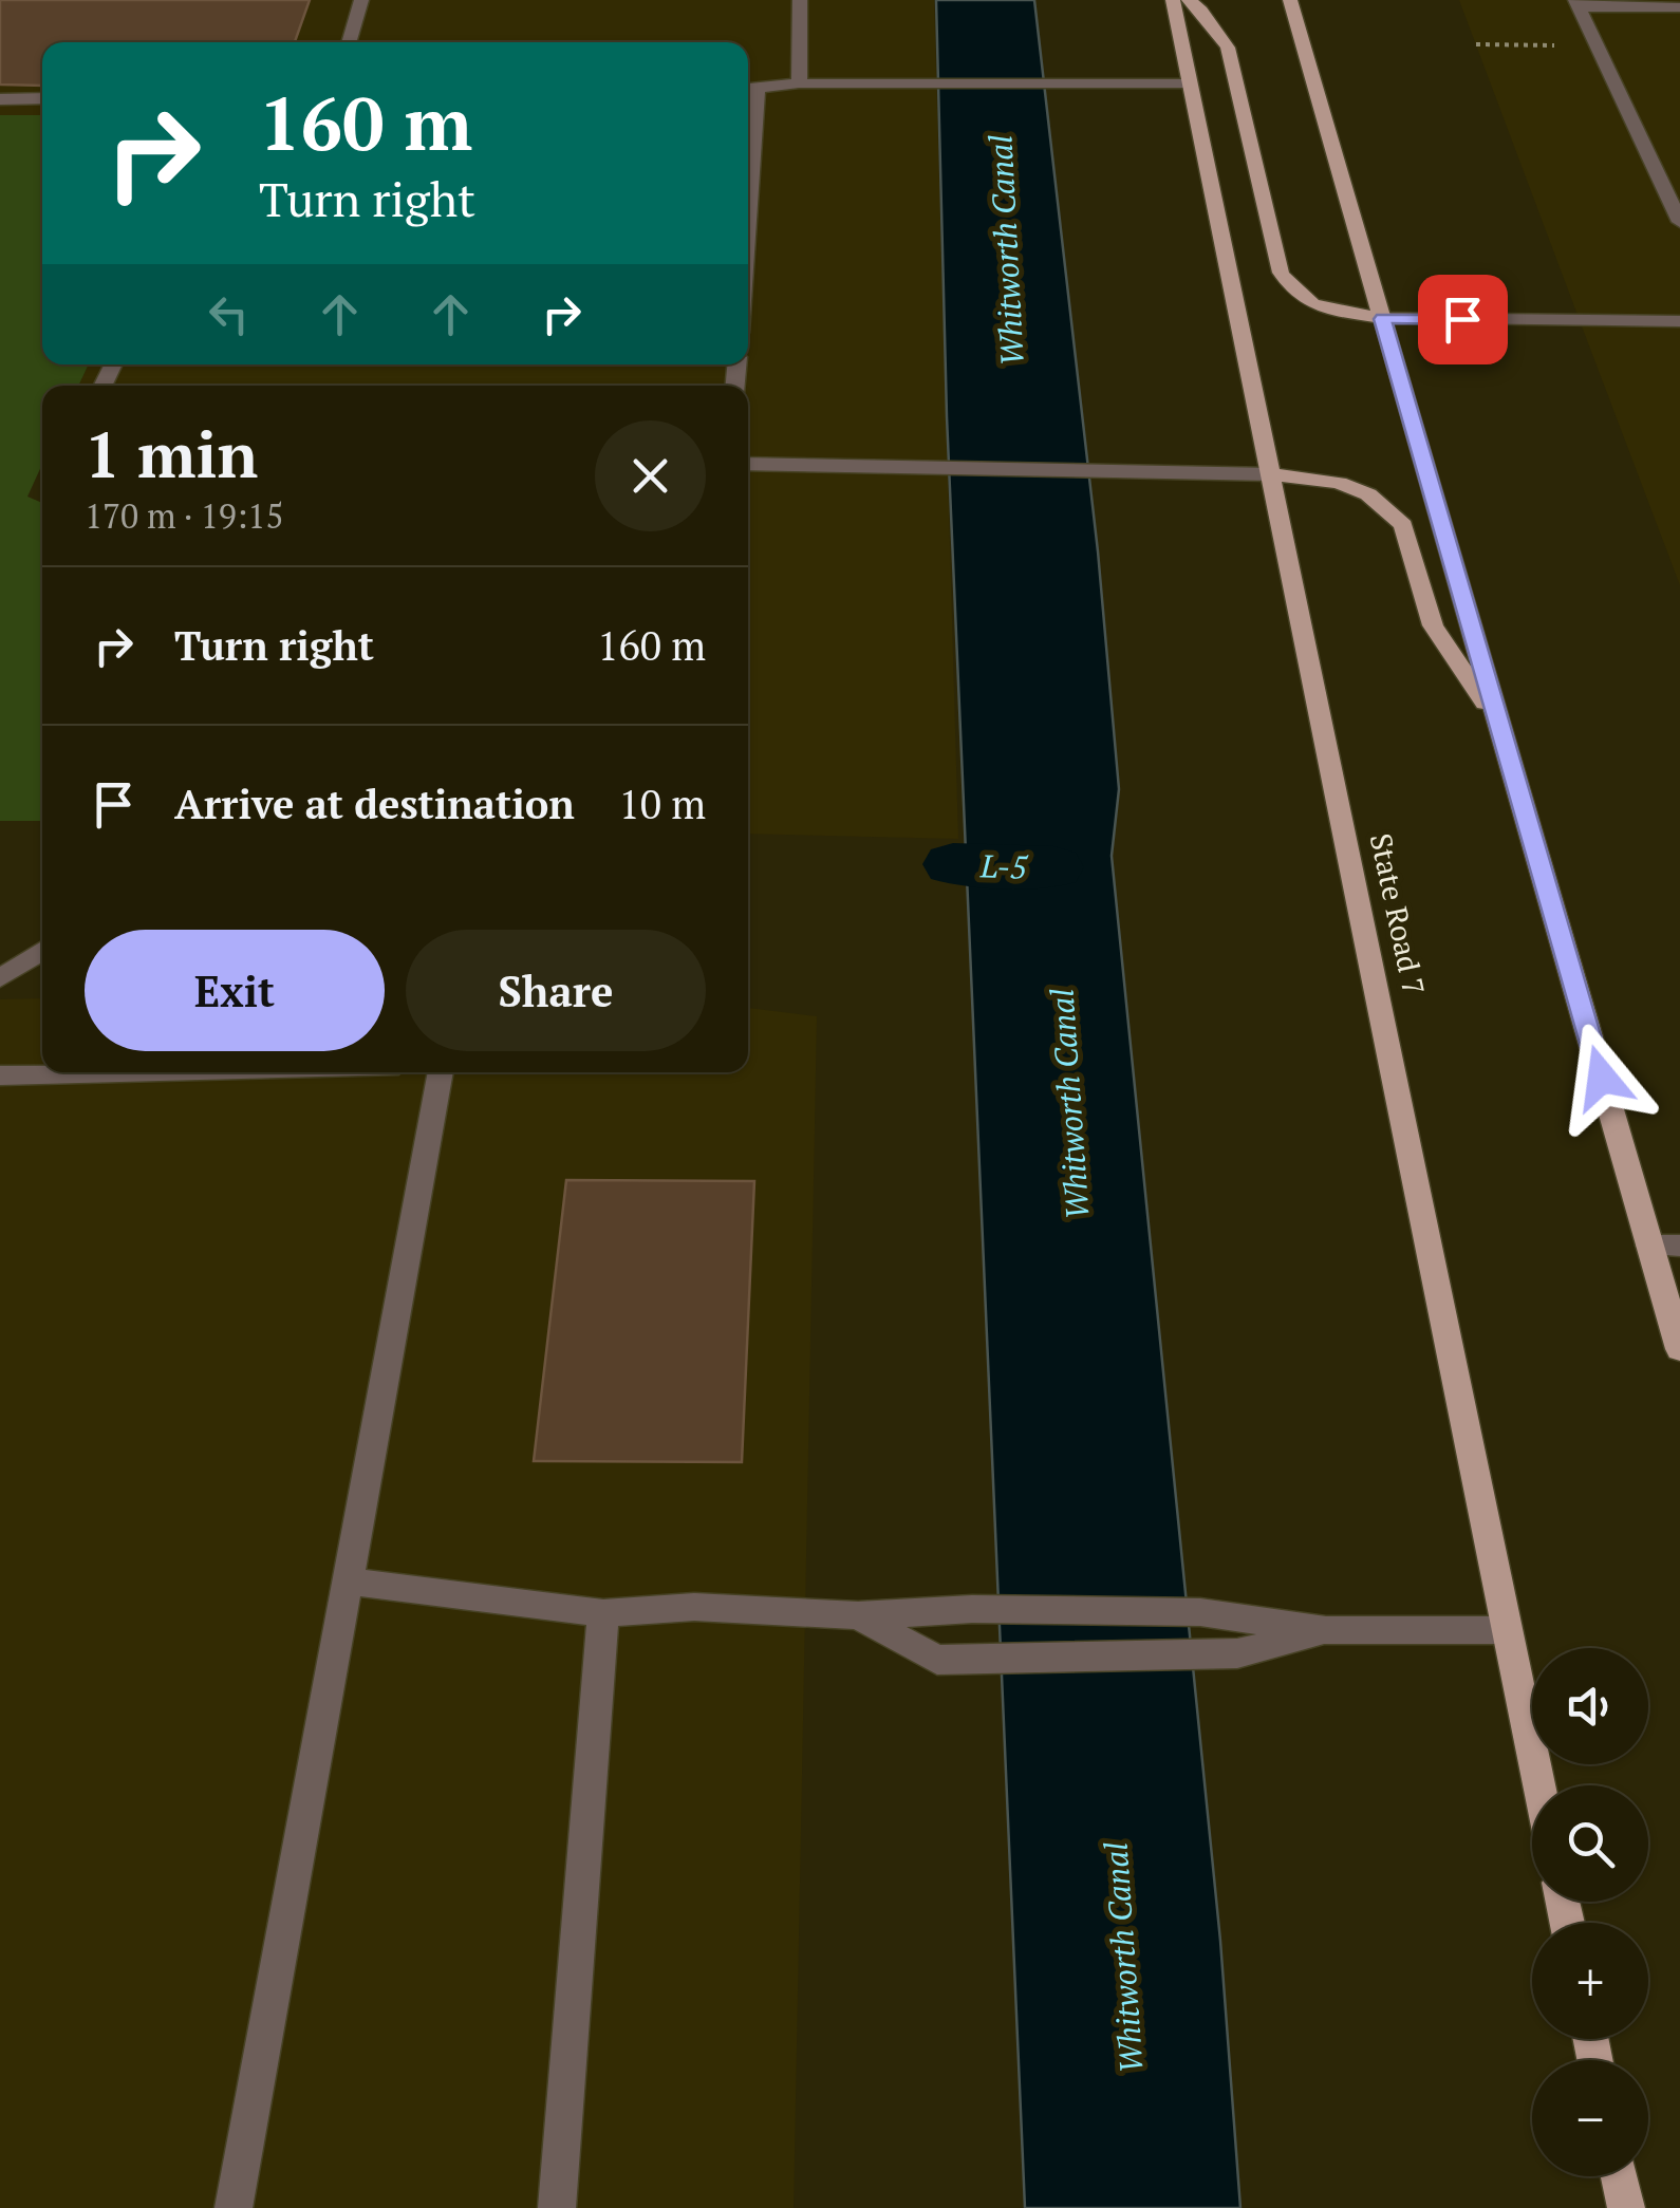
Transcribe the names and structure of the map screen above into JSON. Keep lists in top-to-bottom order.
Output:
{
  "streets": {
    "main road": ["State Road 7"]
  },
  "water": ["Whitworth Canal", "L-5"],
  "page": {
    "turn": ["160 m", "Turn right"],
    "heading": ["1 min", "170 m · 19:15"],
    "list": [
      {
        "name": "Turn right",
        "value": "160 m"
      },
      {
        "name": "Arrive at destination",
        "value": "10 m"
      }
    ],
    "buttons": ["Exit", "Share"],
    "map_buttons": ["+", "−"]
  }
}
